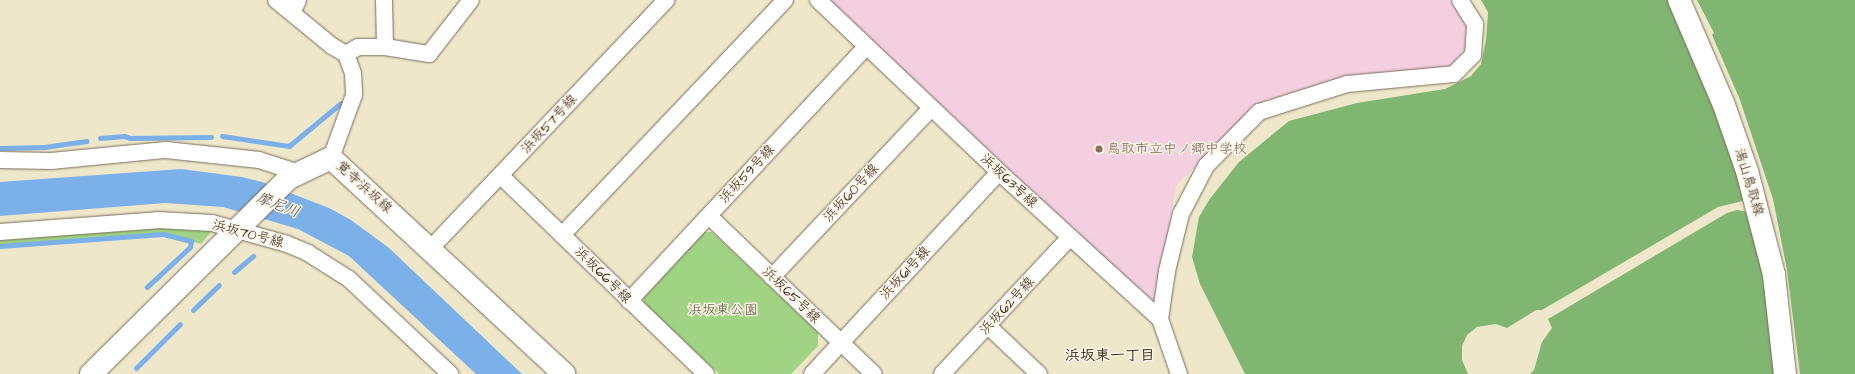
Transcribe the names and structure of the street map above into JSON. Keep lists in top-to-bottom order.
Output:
{
  "streets": {
    "street": [
      "浜坂57号線",
      "浜坂59号線",
      "浜坂63号線",
      "湯山鳥取線",
      "覚寺浜坂線",
      "浜坂60号線",
      "浜坂70号線",
      "浜坂61号線",
      "浜坂66号線",
      "浜坂65号線",
      "浜坂62号線"
    ]
  },
  "crossings": [
    ["浜坂57号線", "覚寺浜坂線"],
    ["浜坂57号線", "浜坂66号線"],
    ["浜坂59号線", "浜坂63号線"],
    ["浜坂59号線", "浜坂66号線"],
    ["浜坂59号線", "浜坂65号線"],
    ["浜坂63号線", "浜坂60号線"],
    ["浜坂63号線", "浜坂61号線"],
    ["浜坂63号線", "浜坂62号線"],
    ["覚寺浜坂線", "浜坂70号線"],
    ["浜坂60号線", "浜坂65号線"],
    ["浜坂61号線", "浜坂65号線"]
  ],
  "districts": ["浜坂東一丁目"],
  "water": ["摩尼川"],
  "parks": ["浜坂東公園"],
  "places": ["鳥取市立中ノ郷中学校"]
}
